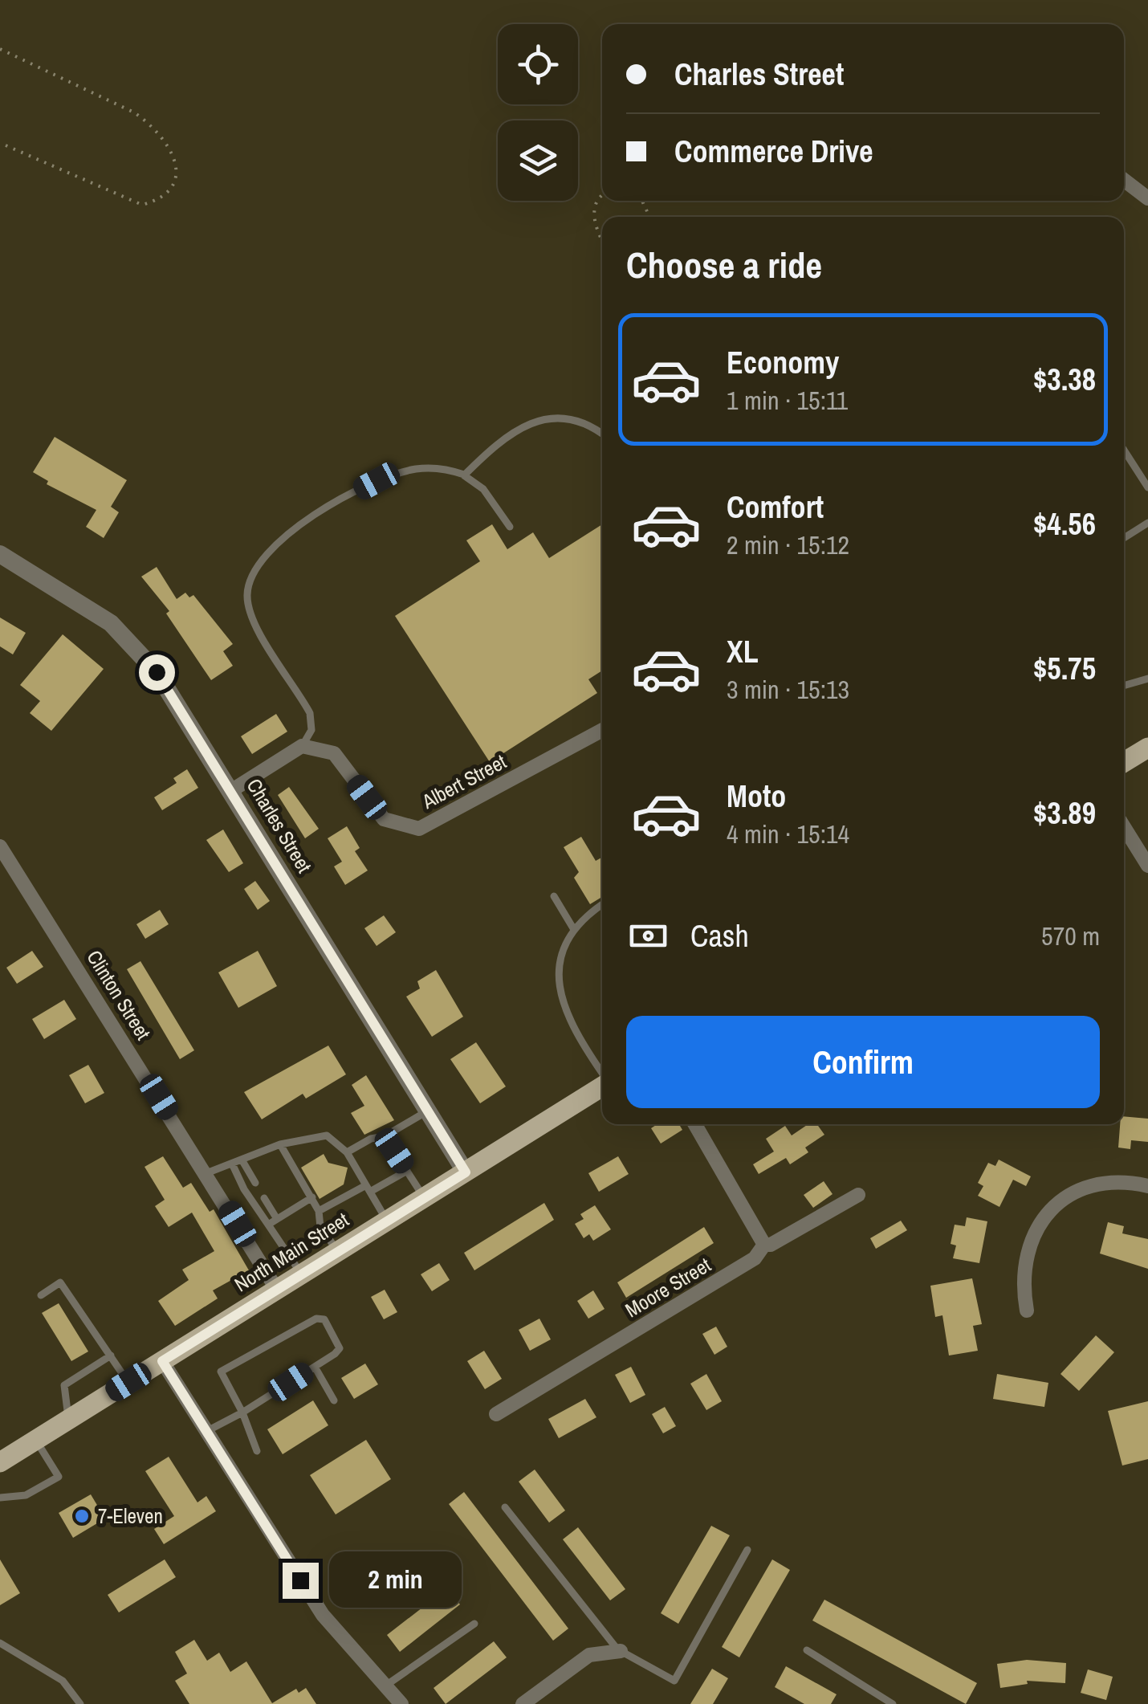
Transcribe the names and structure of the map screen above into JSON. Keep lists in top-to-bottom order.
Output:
{
  "streets": {
    "main road": ["North Main Street"],
    "street": [
      "Albert Street",
      "Charles Street",
      "Clinton Street",
      "Moore Street"
    ]
  },
  "crossings": [
    ["Charles Street", "North Main Street"],
    ["Clinton Street", "North Main Street"]
  ],
  "places": ["7-Eleven"],
  "page": {
    "banner": ["Charles Street", "Commerce Drive"],
    "heading": "Choose a ride",
    "list": [
      {
        "name": "Economy",
        "note": "1 min · 15:11",
        "value": "$3.38"
      },
      {
        "name": "Comfort",
        "note": "2 min · 15:12",
        "value": "$4.56"
      },
      {
        "name": "XL",
        "note": "3 min · 15:13",
        "value": "$5.75"
      },
      {
        "name": "Moto",
        "note": "4 min · 15:14",
        "value": "$3.89"
      }
    ],
    "pay": ["Cash", "570 m"],
    "buttons": "Confirm",
    "bubble": "2 min"
  }
}
